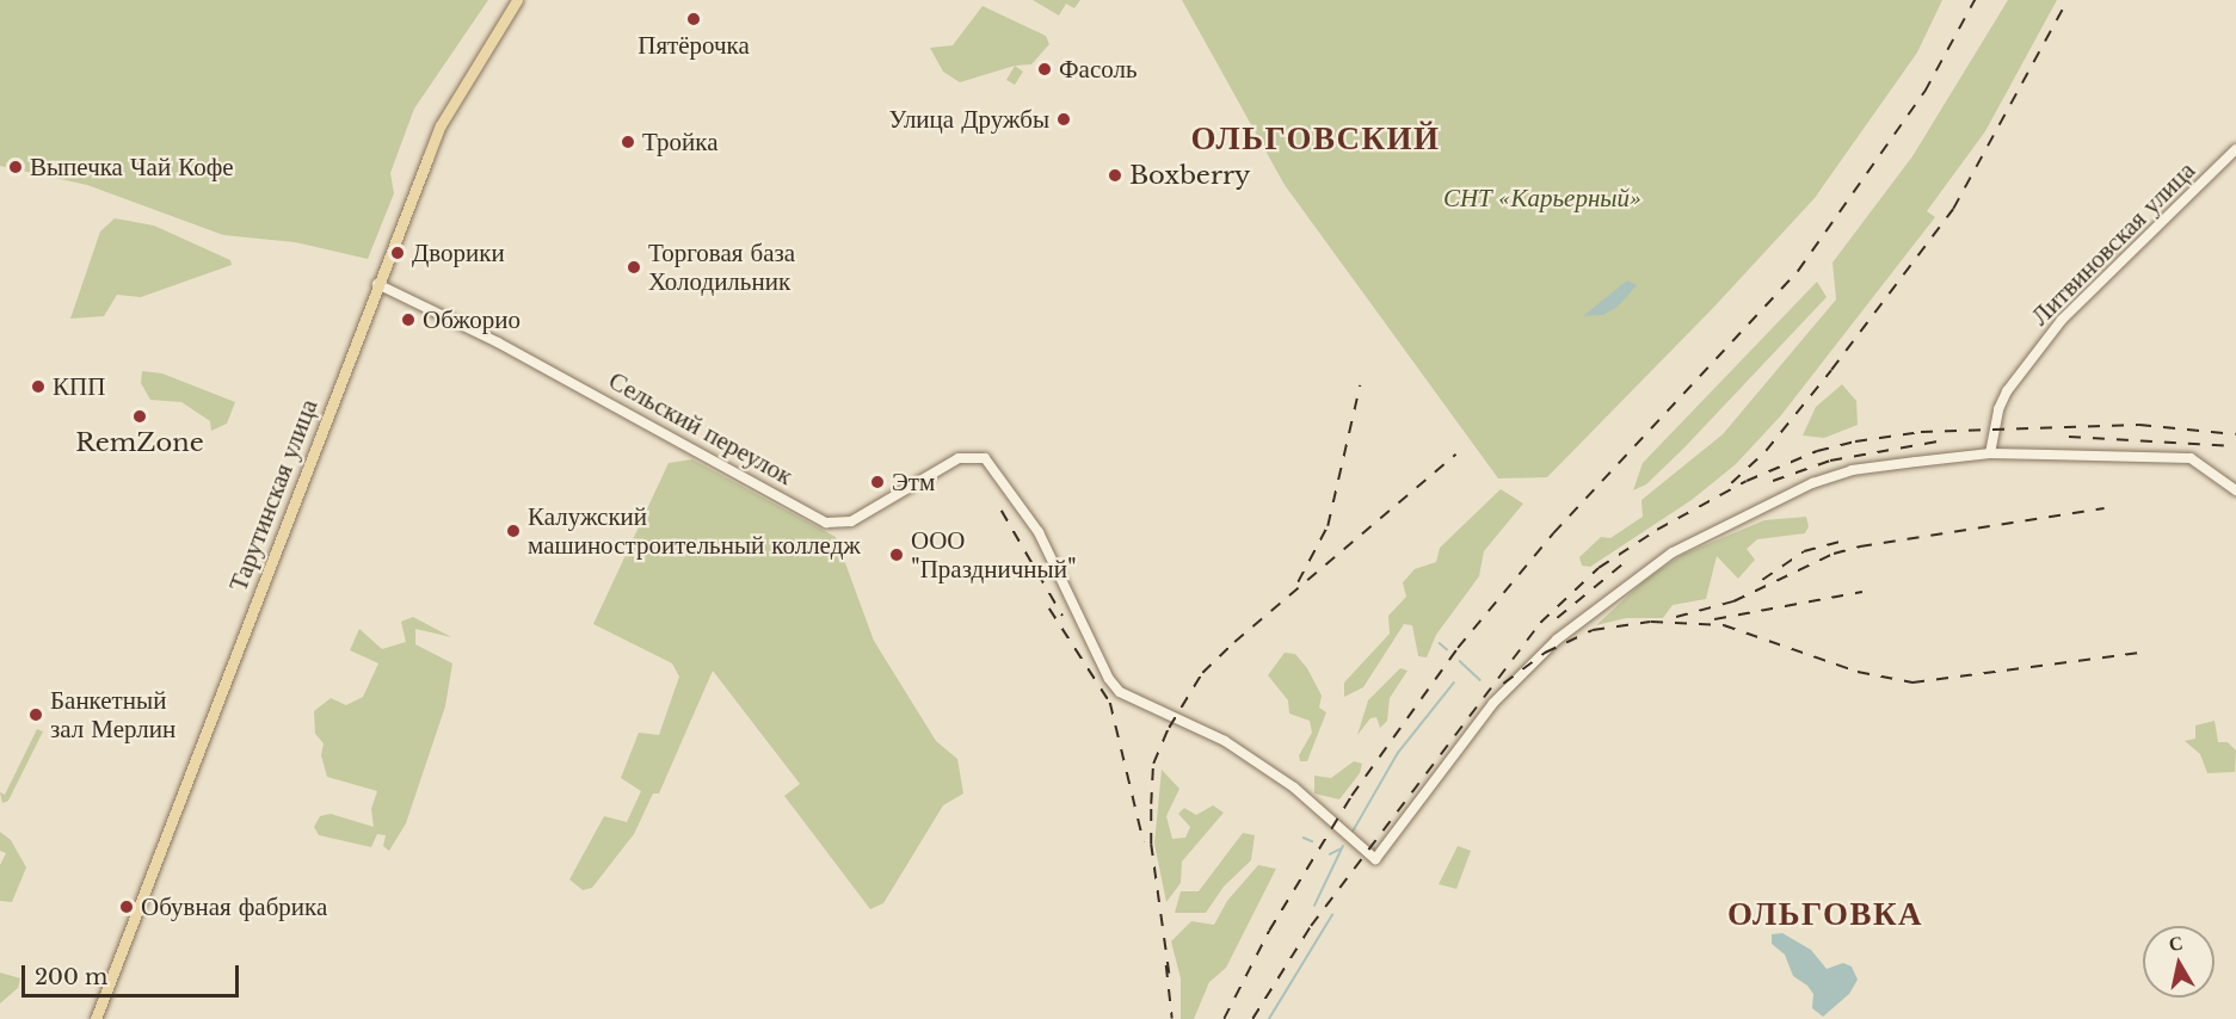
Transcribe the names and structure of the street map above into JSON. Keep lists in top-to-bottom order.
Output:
{
  "streets": {
    "main road": ["Тарутинская улица"],
    "street": ["Литвиновская улица", "Сельский переулок"]
  },
  "crossings": [
    ["Литвиновская улица", "Сельский переулок"],
    ["Сельский переулок", "Тарутинская улица"]
  ],
  "districts": ["ОЛЬГОВСКИЙ", "ОЛЬГОВКА"],
  "parks": ["СНТ «Карьерный»"],
  "places": [
    "Пятёрочка",
    "Фасоль",
    "Улица Дружбы",
    "Тройка",
    "Выпечка Чай Кофе",
    "Boxberry",
    "Дворики",
    "Торговая база Холодильник",
    "Обжорио",
    "КПП",
    "RemZone",
    "Этм",
    "Калужский машиностроительный колледж",
    "ООО \"Праздничный\"",
    "Банкетный зал Мерлин",
    "Обувная фабрика"
  ],
  "scale_bar": "200 m",
  "north": "top"
}
